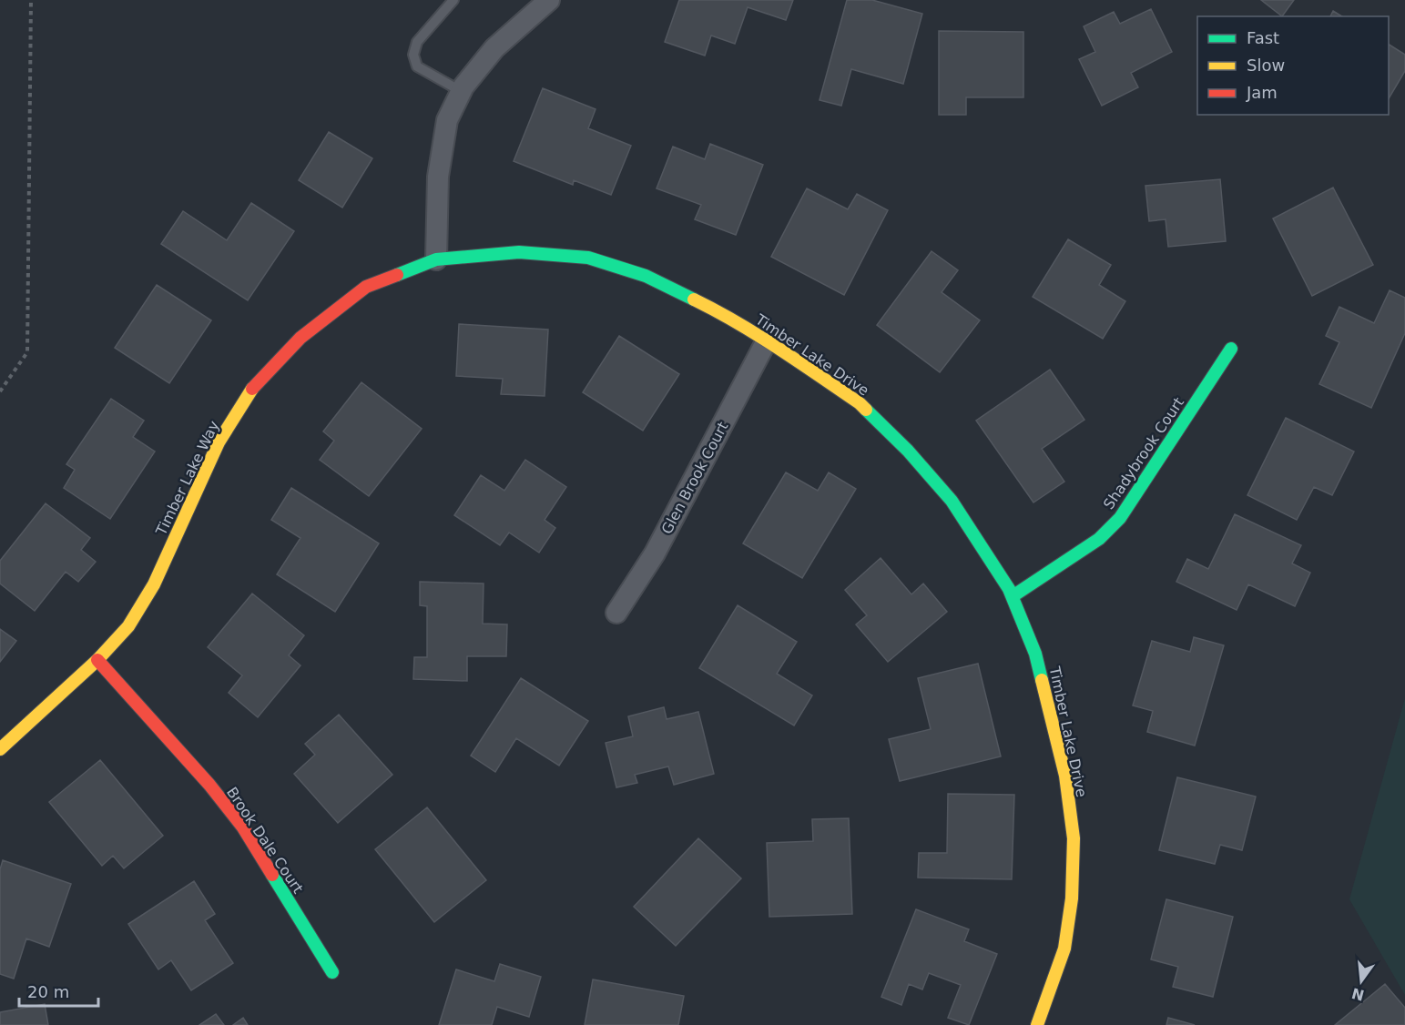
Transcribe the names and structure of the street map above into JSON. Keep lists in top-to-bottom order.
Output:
{
  "streets": {
    "street": [
      "Timber Lake Drive",
      "Shadybrook Court",
      "Timber Lake Way",
      "Glen Brook Court",
      "Brook Dale Court"
    ]
  },
  "crossings": [
    ["Timber Lake Drive", "Shadybrook Court"],
    ["Timber Lake Drive", "Timber Lake Way"],
    ["Timber Lake Drive", "Glen Brook Court"],
    ["Timber Lake Way", "Brook Dale Court"]
  ],
  "legend": ["Fast", "Slow", "Jam"],
  "scale_bar": "20 m",
  "north": "bottom"
}
